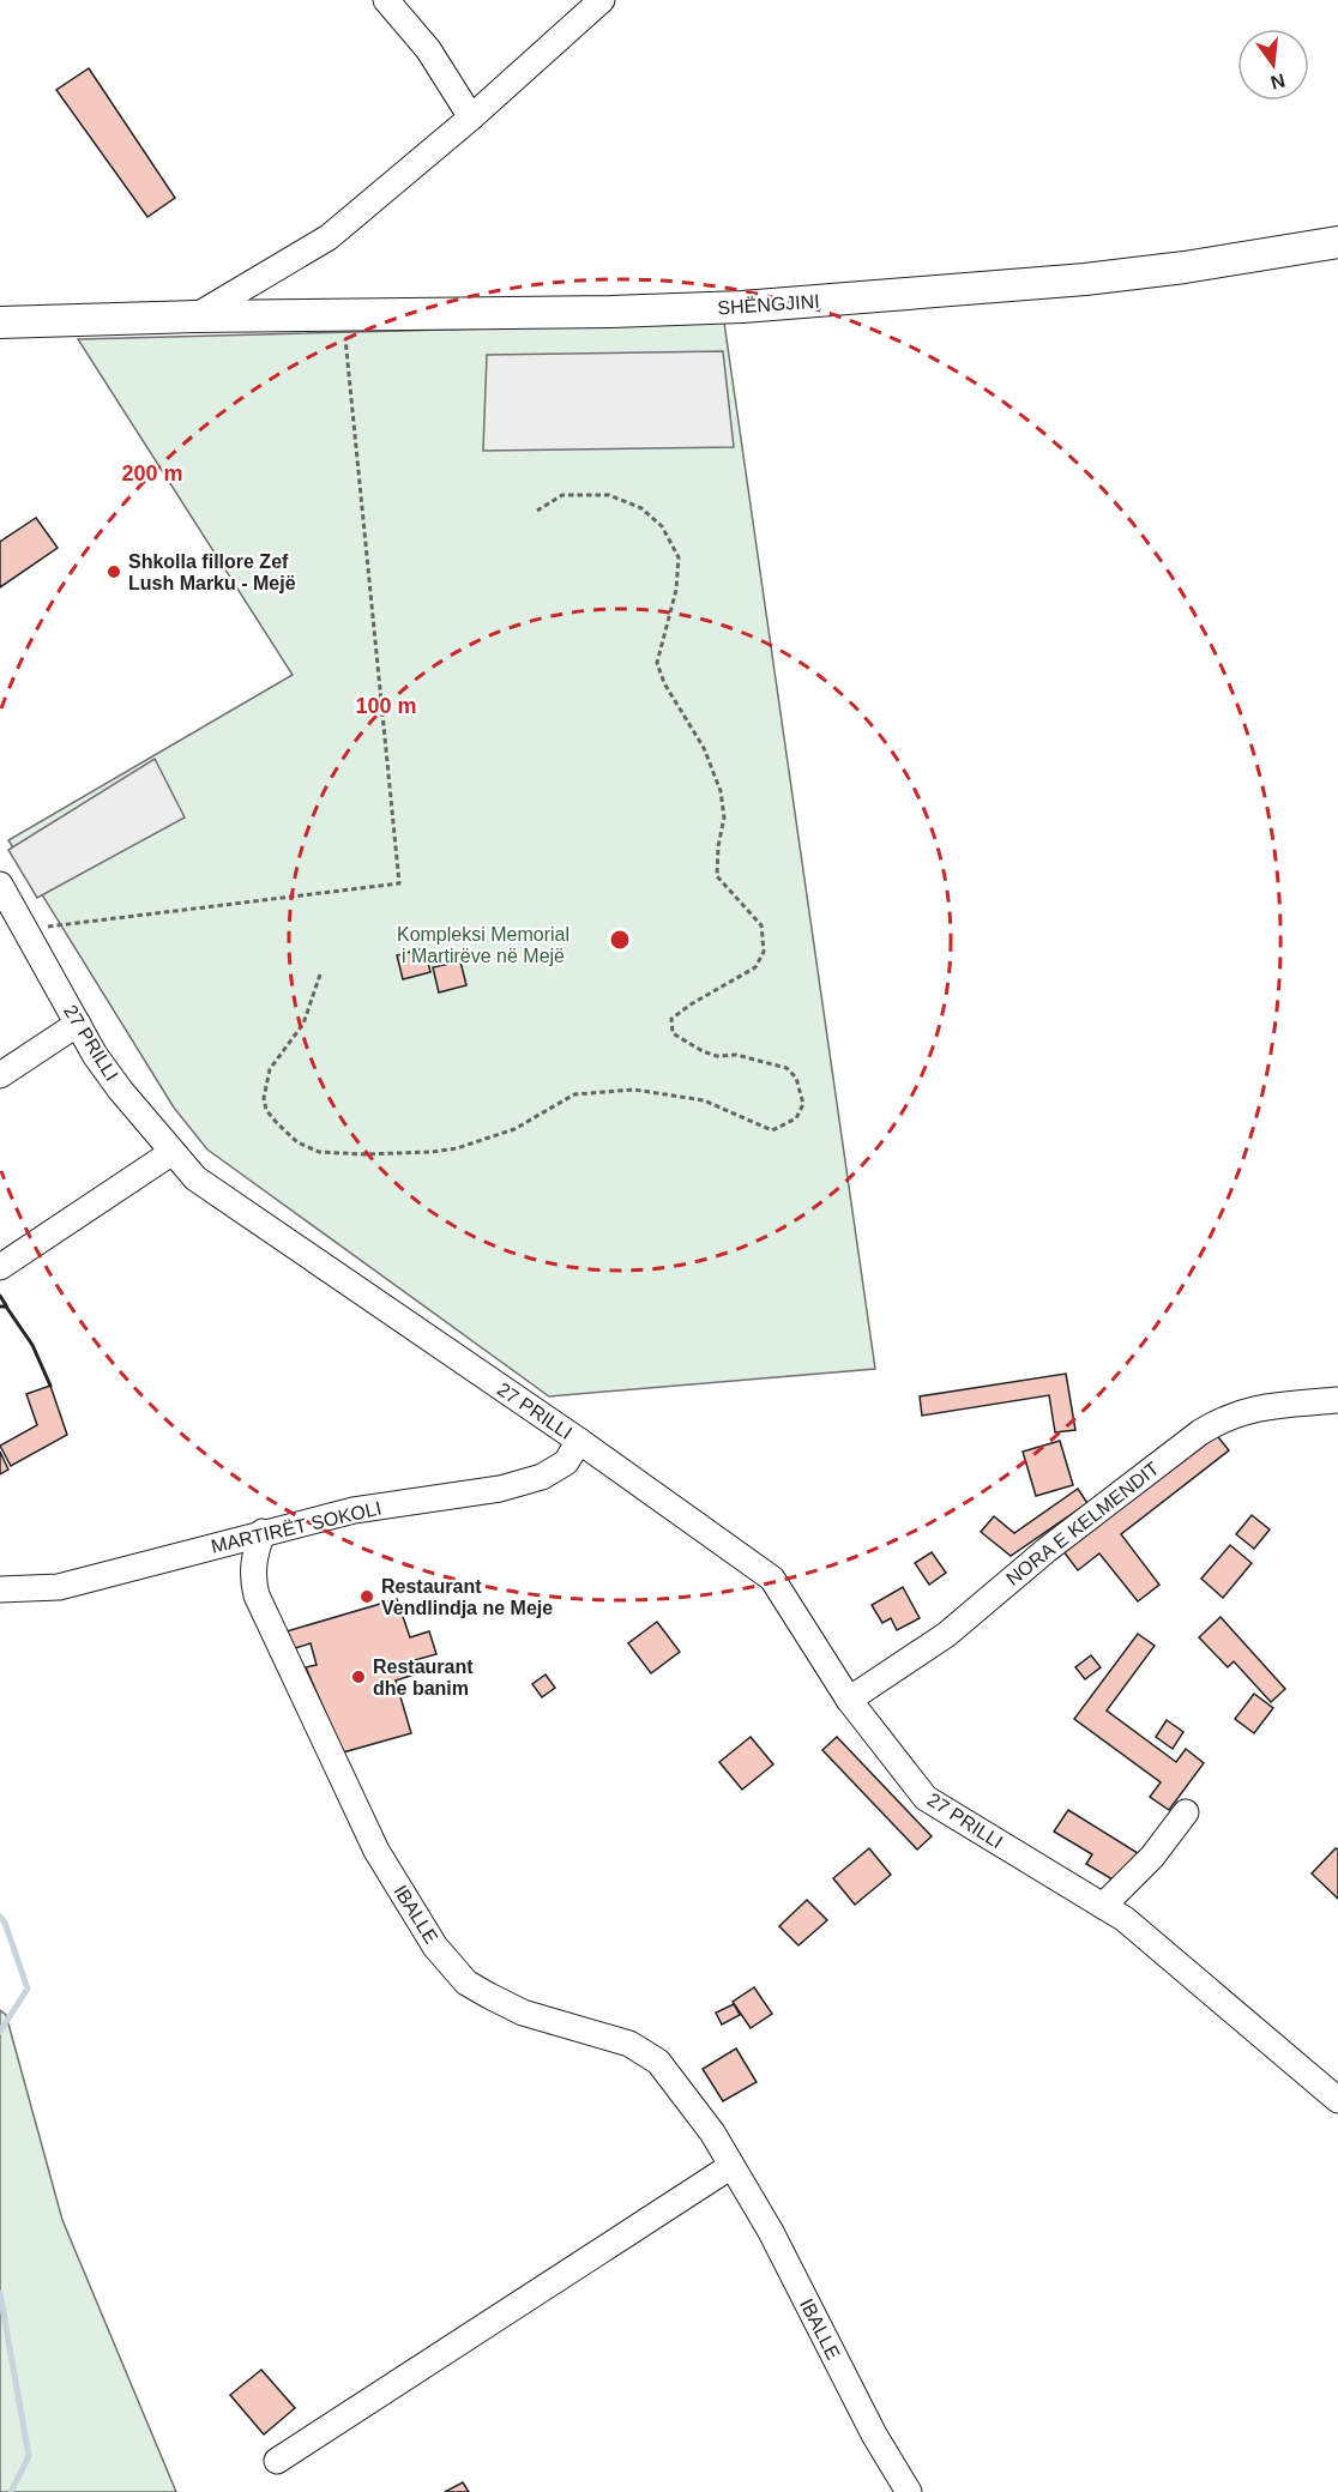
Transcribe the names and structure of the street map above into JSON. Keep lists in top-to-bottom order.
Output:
{
  "streets": {
    "main road": ["SHËNGJINI"],
    "street": [
      "27 PRILLI",
      "NORA E KELMENDIT",
      "MARTIRËT SOKOLI",
      "IBALLE"
    ]
  },
  "crossings": [
    ["27 PRILLI", "NORA E KELMENDIT"],
    ["27 PRILLI", "MARTIRËT SOKOLI"],
    ["MARTIRËT SOKOLI", "IBALLE"]
  ],
  "parks": ["Kompleksi Memorial i Martirëve në Mejë"],
  "places": ["Shkolla fillore Zef Lush Marku - Mejë", "Restaurant Vendlindja ne Meje", "Restaurant dhe banim"],
  "north": "bottom",
  "rings": ["200 m", "100 m"]
}
